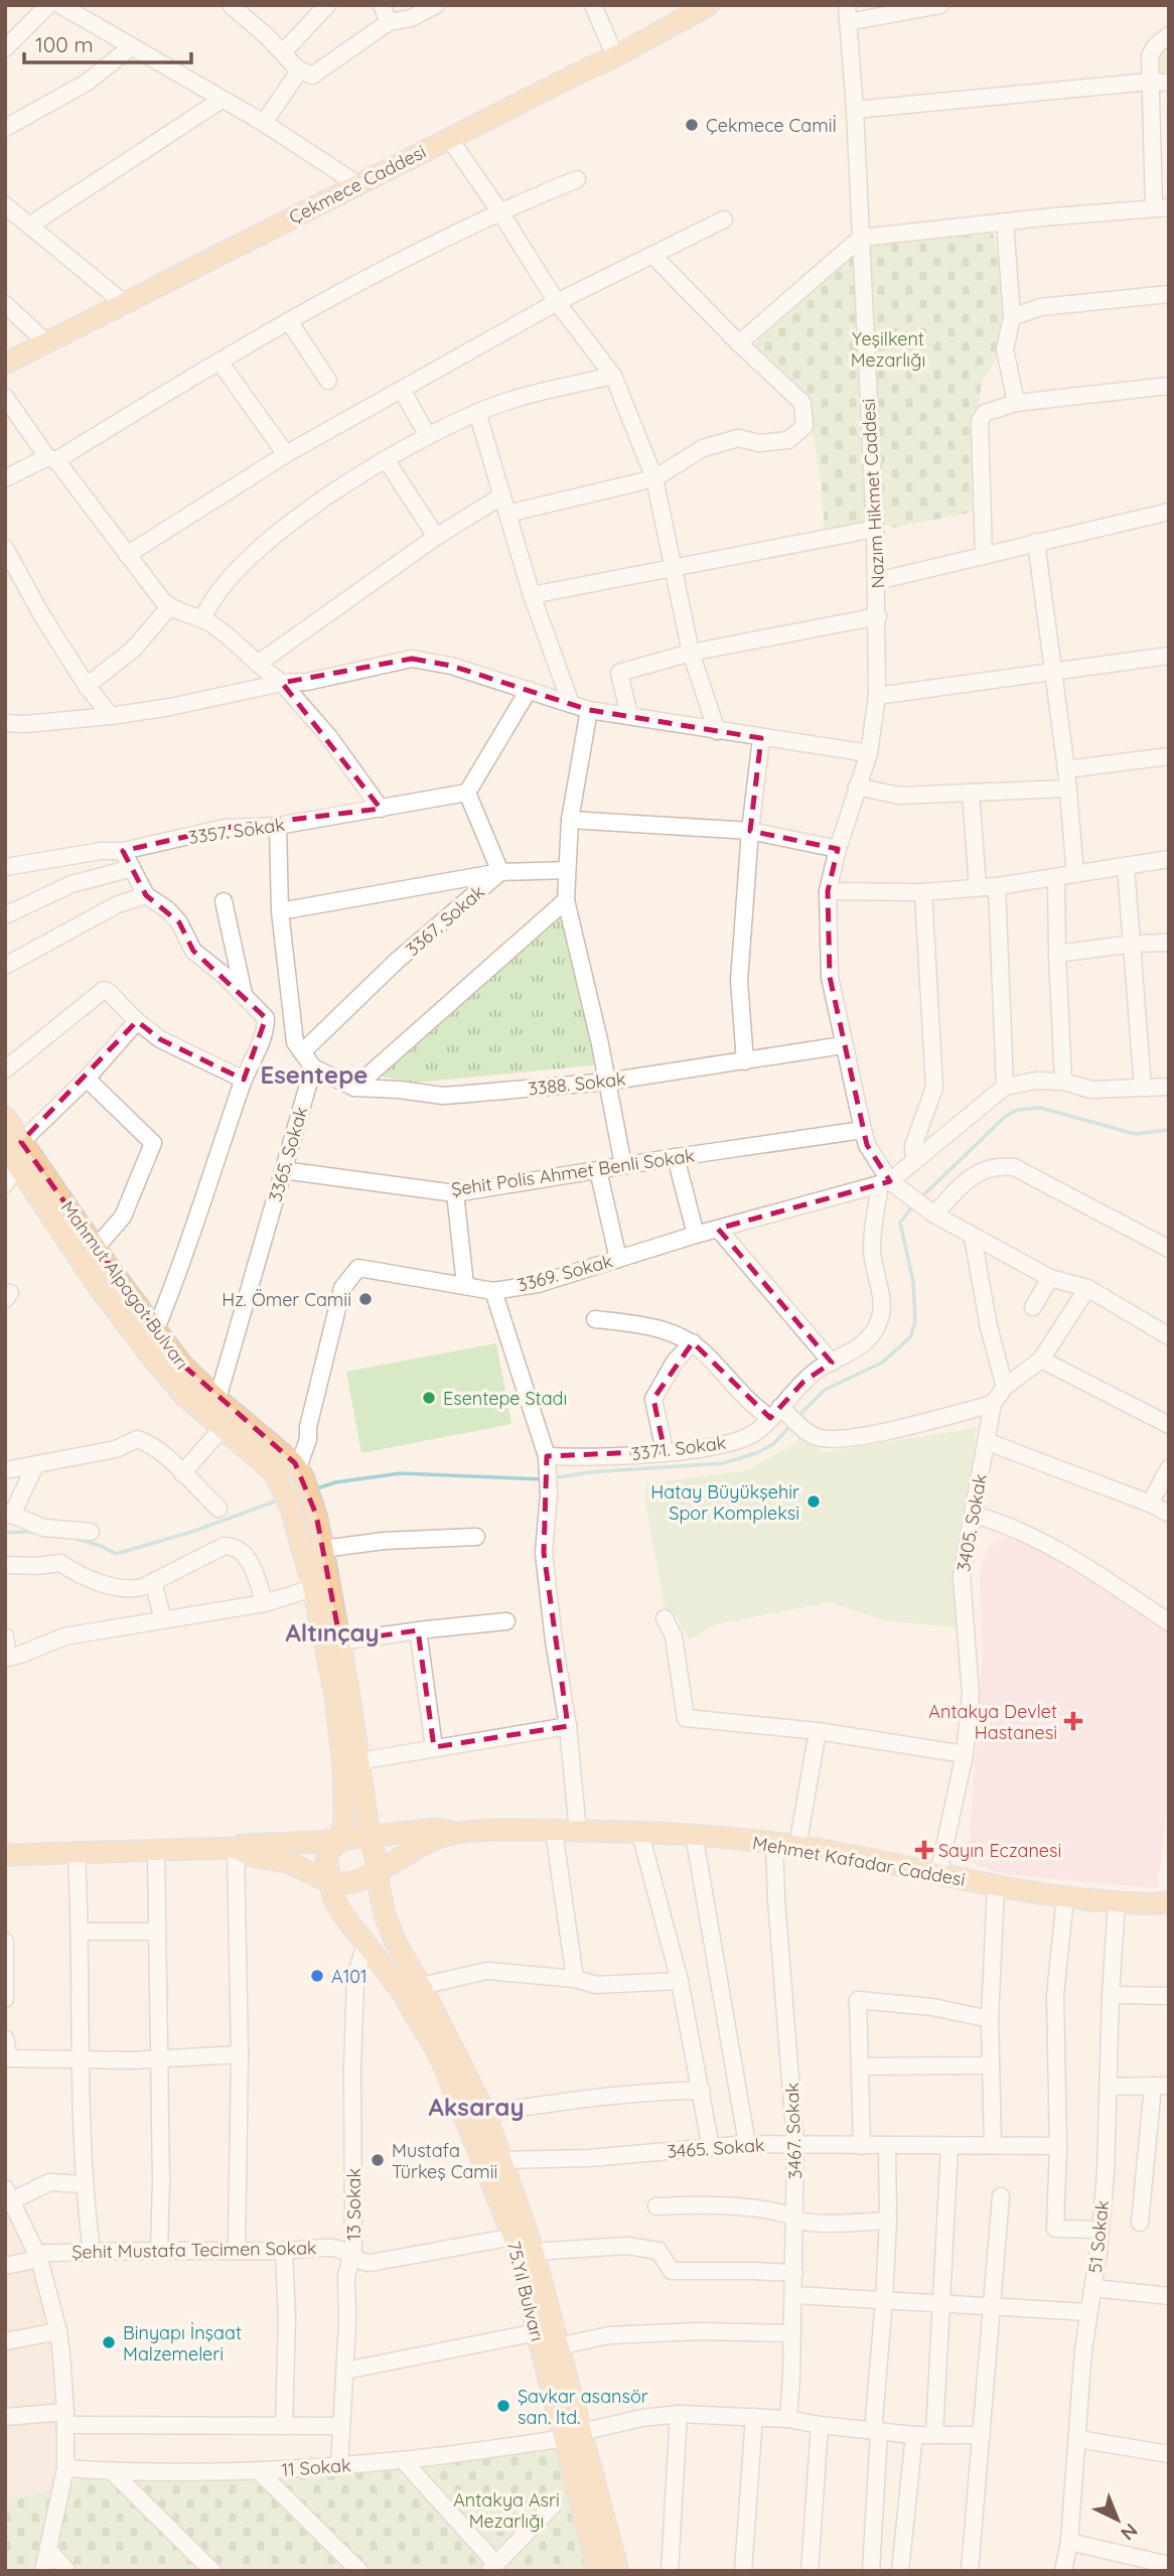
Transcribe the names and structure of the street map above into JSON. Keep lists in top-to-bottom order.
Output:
{
  "streets": {
    "main road": [
      "Çekmece Caddesi",
      "Mahmut Alpagot Bulvarı",
      "Mehmet Kafadar Caddesi",
      "75.Yıl Bulvarı"
    ],
    "street": [
      "Nazım Hikmet Caddesi",
      "3357. Sokak",
      "3367. Sokak",
      "3388. Sokak",
      "3365. Sokak",
      "Şehit Polis Ahmet Benli Sokak",
      "3369. Sokak",
      "3371. Sokak",
      "3405. Sokak",
      "3467. Sokak",
      "3465. Sokak",
      "13 Sokak",
      "51 Sokak",
      "Şehit Mustafa Tecimen Sokak",
      "11 Sokak"
    ]
  },
  "crossings": [
    ["Nazım Hikmet Caddesi", "3388. Sokak"],
    ["Nazım Hikmet Caddesi", "Şehit Polis Ahmet Benli Sokak"],
    ["Nazım Hikmet Caddesi", "3369. Sokak"],
    ["Nazım Hikmet Caddesi", "3371. Sokak"],
    ["Nazım Hikmet Caddesi", "3405. Sokak"],
    ["3357. Sokak", "3367. Sokak"],
    ["3388. Sokak", "3365. Sokak"],
    ["3365. Sokak", "Şehit Polis Ahmet Benli Sokak"],
    ["3365. Sokak", "Mahmut Alpagot Bulvarı"],
    ["3369. Sokak", "Mahmut Alpagot Bulvarı"],
    ["3369. Sokak", "3371. Sokak"],
    ["Mahmut Alpagot Bulvarı", "Mehmet Kafadar Caddesi"],
    ["Mahmut Alpagot Bulvarı", "75.Yıl Bulvarı"],
    ["3405. Sokak", "Mehmet Kafadar Caddesi"],
    ["Mehmet Kafadar Caddesi", "3467. Sokak"],
    ["Mehmet Kafadar Caddesi", "51 Sokak"],
    ["Mehmet Kafadar Caddesi", "75.Yıl Bulvarı"],
    ["3467. Sokak", "3465. Sokak"],
    ["3467. Sokak", "11 Sokak"],
    ["3465. Sokak", "75.Yıl Bulvarı"],
    ["13 Sokak", "Şehit Mustafa Tecimen Sokak"],
    ["13 Sokak", "75.Yıl Bulvarı"],
    ["13 Sokak", "11 Sokak"],
    ["Şehit Mustafa Tecimen Sokak", "75.Yıl Bulvarı"],
    ["75.Yıl Bulvarı", "11 Sokak"]
  ],
  "districts": ["Esentepe", "Altınçay", "Aksaray"],
  "parks": ["Yeşilkent Mezarlığı", "Antakya Asri Mezarlığı"],
  "places": {
    "other": [
      "Çekmece Camiİ",
      "Hz. Ömer Camii",
      "Esentepe Stadı",
      "Hatay Büyükşehir Spor Kompleksi",
      "A101",
      "Mustafa Türkeş Camii",
      "Binyapı İnşaat Malzemeleri",
      "Şavkar asansör san. ltd."
    ],
    "health": ["Antakya Devlet Hastanesi", "Sayın Eczanesi"]
  },
  "scale_bar": "100 m",
  "north": "bottom right"
}
